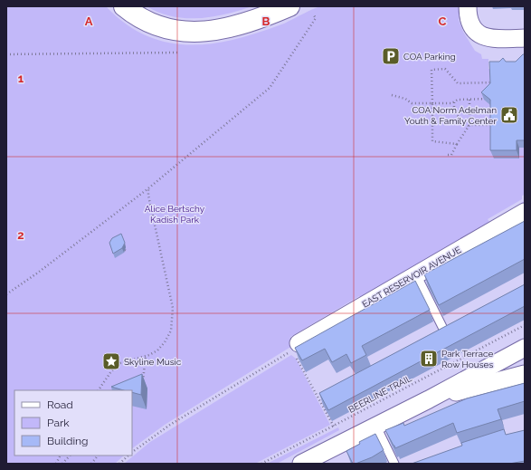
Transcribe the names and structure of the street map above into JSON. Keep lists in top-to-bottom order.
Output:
{
  "streets": {
    "street": ["EAST RESERVOIR AVENUE"],
    "path": ["BEERLINE TRAIL"]
  },
  "parks": ["Alice Bertschy Kadish Park"],
  "places": {
    "parking": ["COA Parking"],
    "public building": ["COA Norm Adelman Youth & Family Center"],
    "building": ["Park Terrace Row Houses"],
    "place": ["Skyline Music"]
  },
  "legend": ["Road", "Park", "Building"],
  "grid": {
    "columns": ["A", "B", "C"],
    "rows": ["1", "2"]
  }
}
